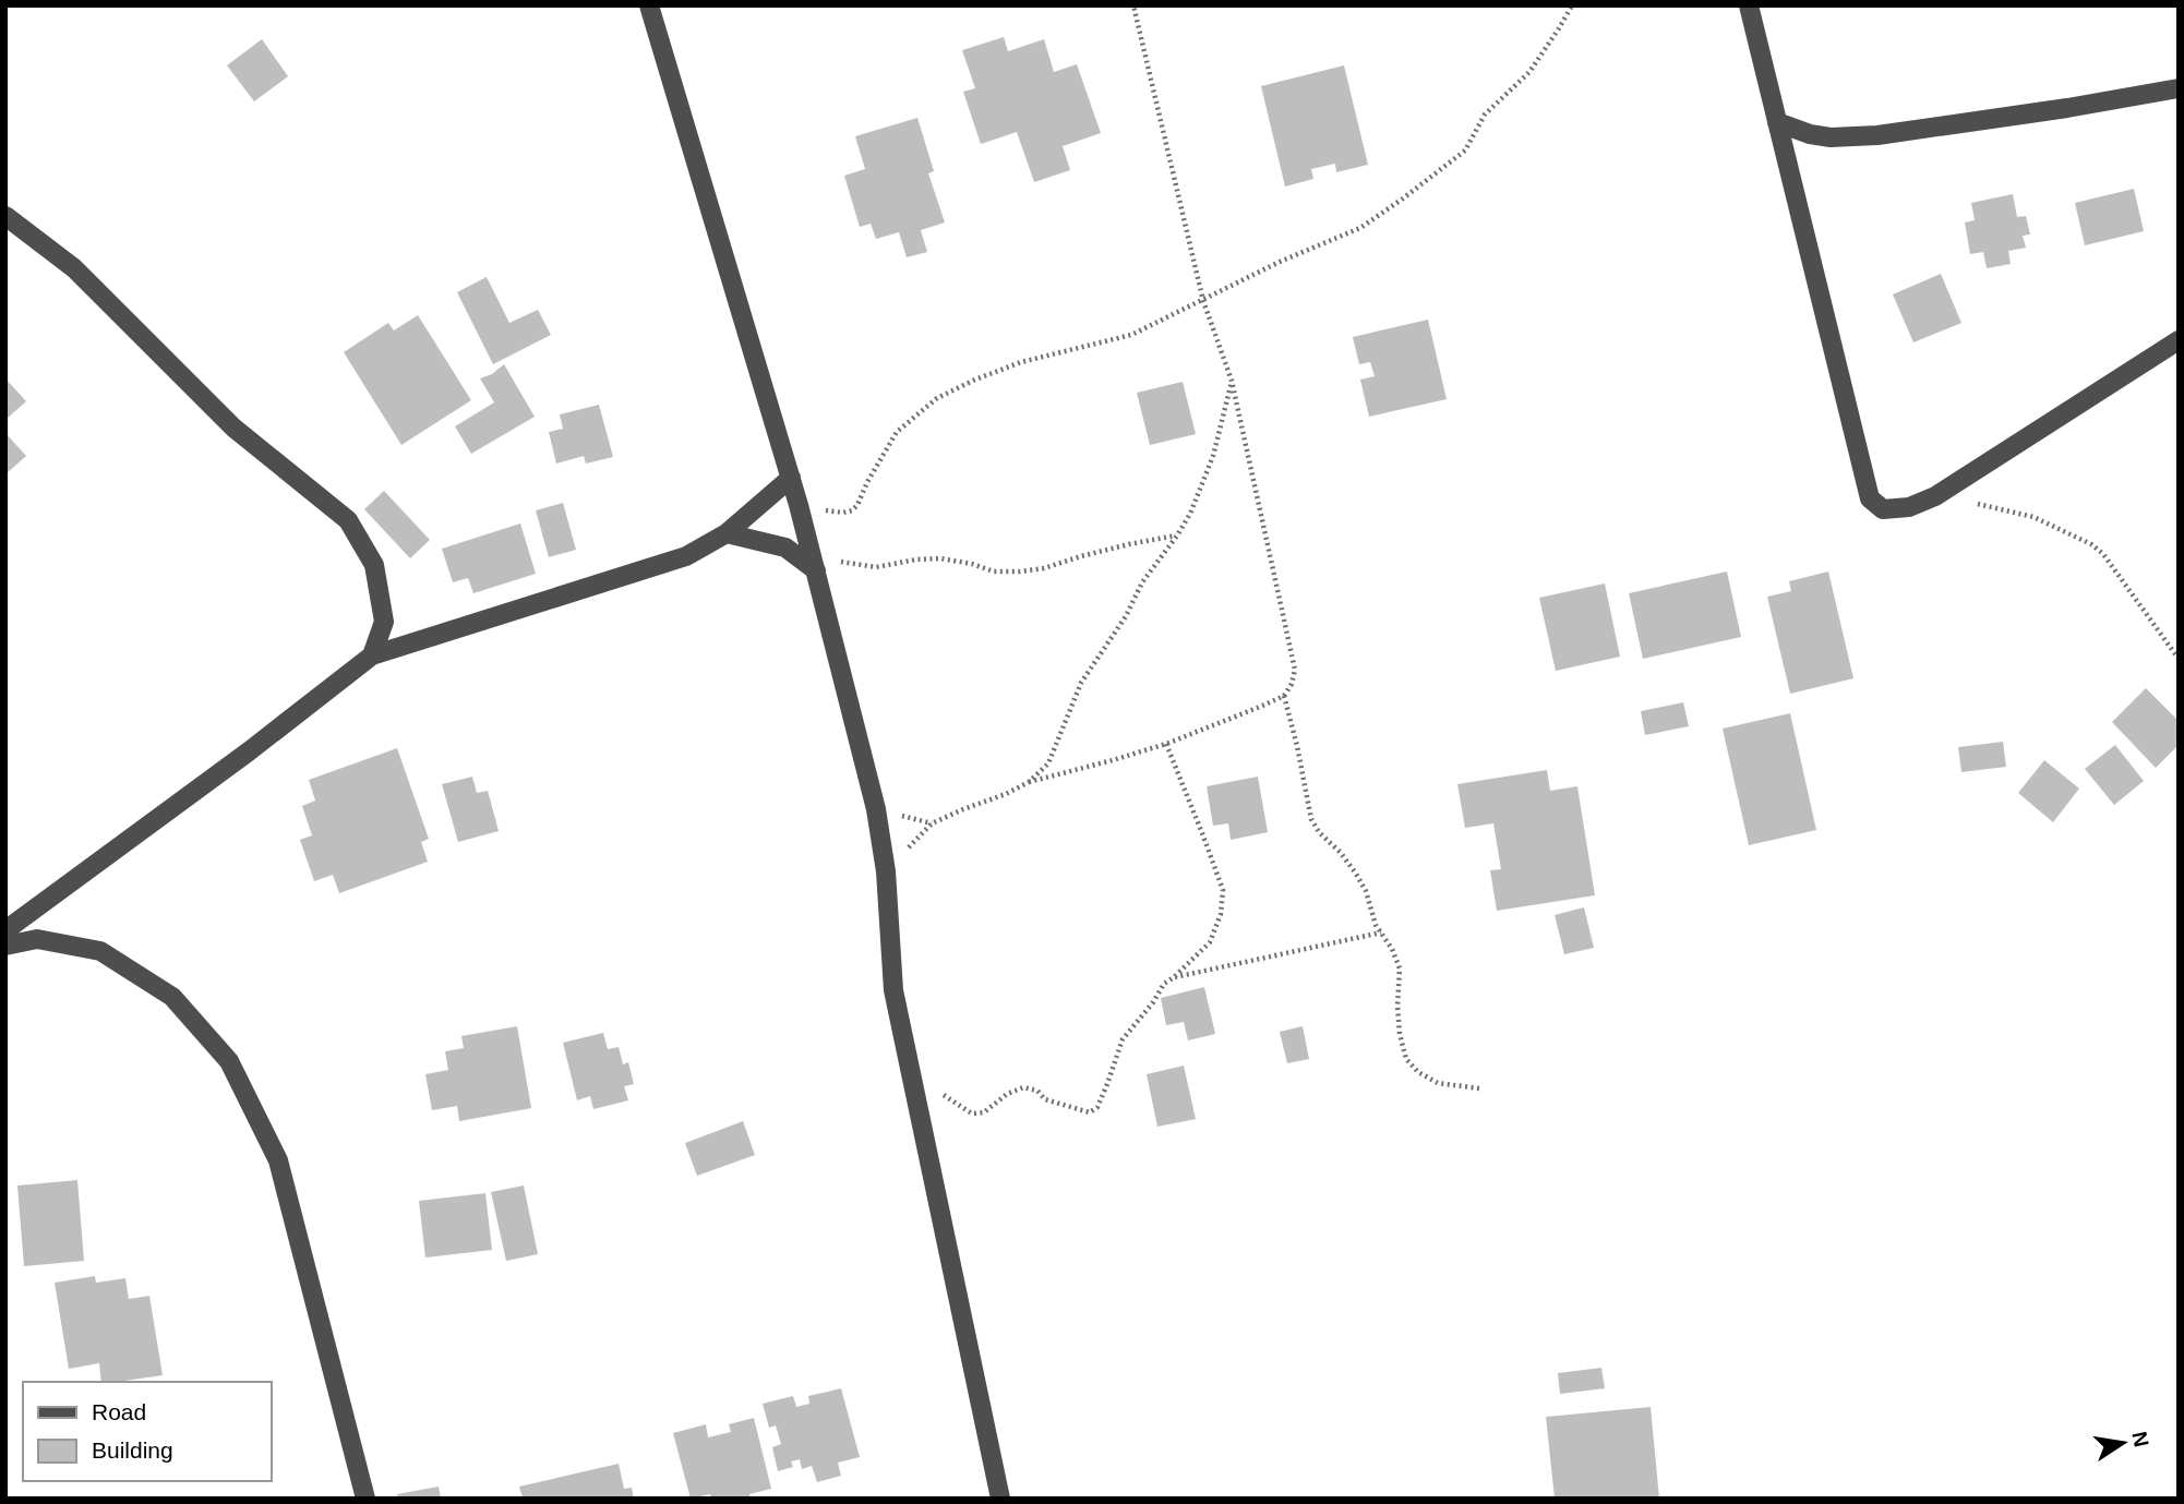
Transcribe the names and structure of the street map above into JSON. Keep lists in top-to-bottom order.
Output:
{
  "legend": ["Road", "Building"],
  "north": "right"
}
